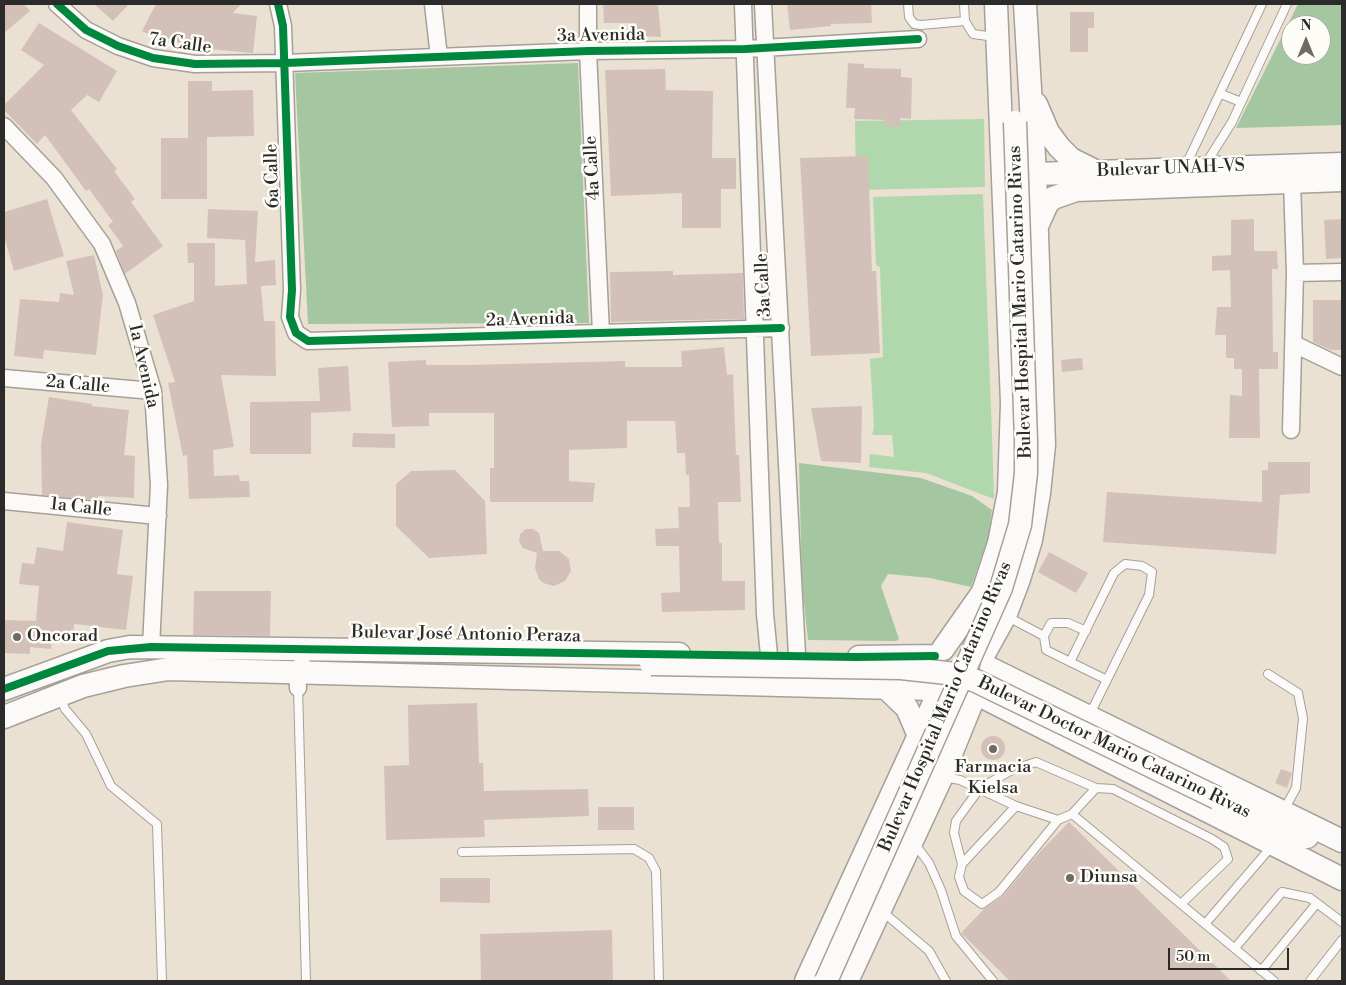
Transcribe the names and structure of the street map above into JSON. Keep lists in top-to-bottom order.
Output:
{
  "streets": {
    "main road": [
      "Bulevar UNAH-VS",
      "Bulevar Hospital Mario Catarino Rivas",
      "Bulevar José Antonio Peraza",
      "Bulevar Doctor Mario Catarino Rivas"
    ],
    "street": [
      "3a Avenida",
      "7a Calle",
      "4a Calle",
      "6a Calle",
      "3a Calle",
      "2a Avenida",
      "1a Avenida",
      "2a Calle",
      "1a Calle"
    ]
  },
  "crossings": [
    ["3a Avenida", "7a Calle"],
    ["3a Avenida", "4a Calle"],
    ["3a Avenida", "6a Calle"],
    ["3a Avenida", "3a Calle"],
    ["7a Calle", "6a Calle"],
    ["4a Calle", "2a Avenida"],
    ["Bulevar UNAH-VS", "Bulevar Hospital Mario Catarino Rivas"],
    ["6a Calle", "2a Avenida"],
    ["3a Calle", "2a Avenida"],
    ["3a Calle", "Bulevar José Antonio Peraza"],
    ["Bulevar Hospital Mario Catarino Rivas", "Bulevar José Antonio Peraza"],
    ["1a Avenida", "2a Calle"],
    ["1a Avenida", "1a Calle"],
    ["1a Avenida", "Bulevar José Antonio Peraza"]
  ],
  "places": ["Oncorad", "Farmacia Kielsa", "Diunsa"],
  "scale_bar": "50 m",
  "north": "top"
}
